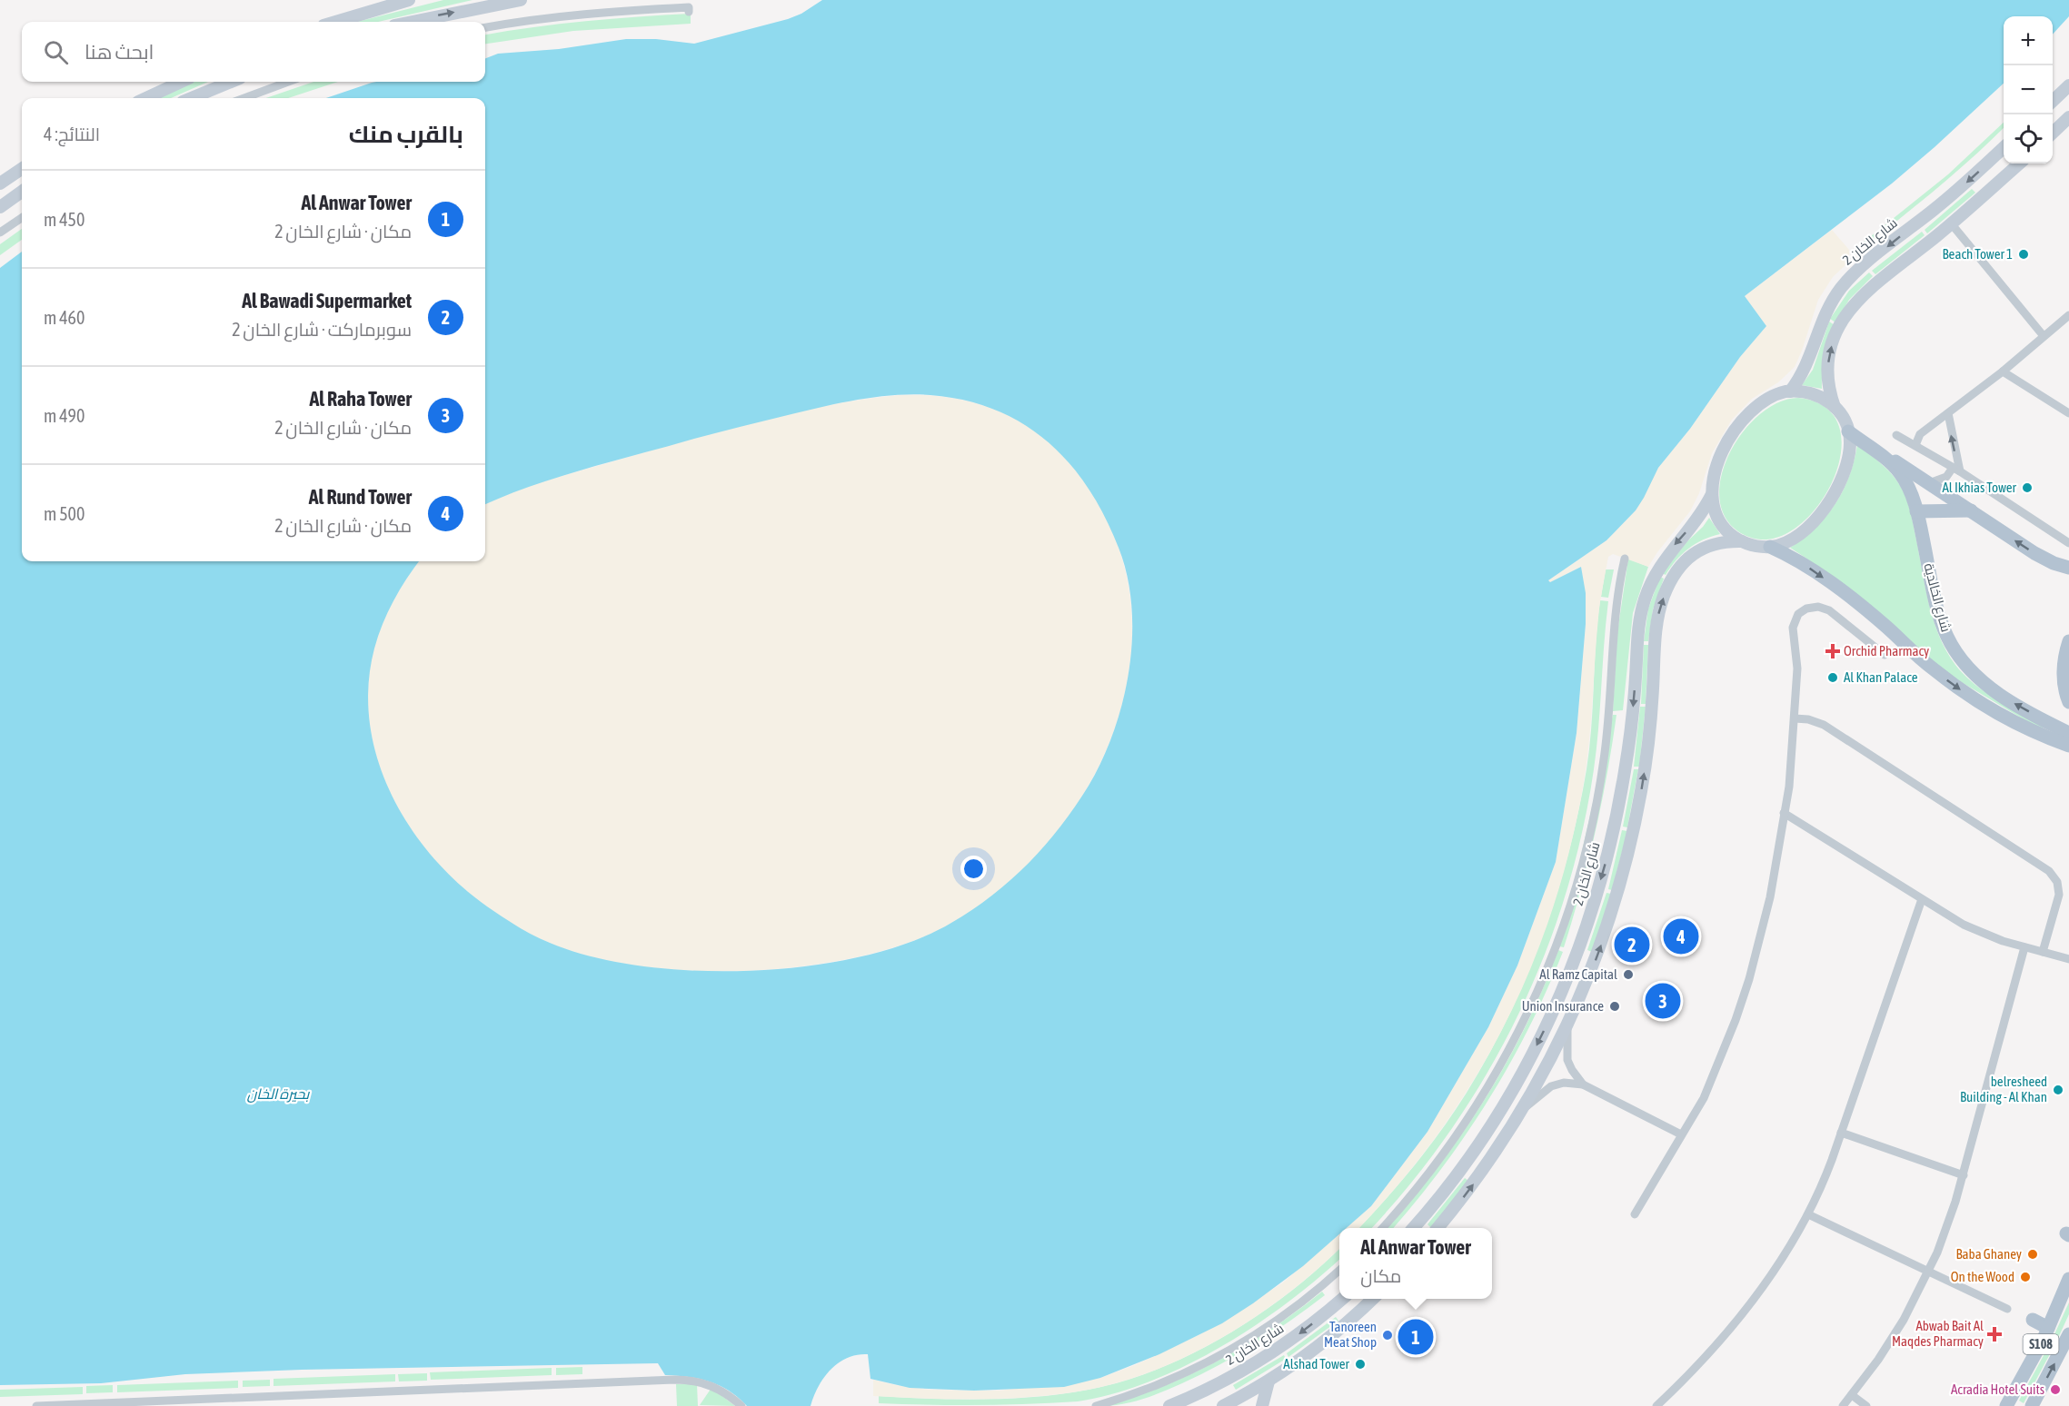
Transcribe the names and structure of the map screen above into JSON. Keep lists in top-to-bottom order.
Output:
{
  "streets": {
    "main road": ["شارع الخان 2", "شارع الخالدية", "S108"]
  },
  "crossings": [
    ["شارع الخان 2", "شارع الخالدية"]
  ],
  "water": ["بحيرة الخان"],
  "places": {
    "other": [
      "Beach Tower 1",
      "Al Ikhias Tower",
      "Al Khan Palace",
      "Al Ramz Capital",
      "Union Insurance",
      "belresheed Building - Al Khan",
      "Baba Ghaney",
      "On the Wood",
      "Tanoreen Meat Shop",
      "Alshad Tower",
      "Acradia Hotel Suits"
    ],
    "health": ["Orchid Pharmacy", "Abwab Bait Al Maqdes Pharmacy"]
  },
  "page": {
    "map_buttons": ["+", "−"],
    "search": "ابحث هنا",
    "heading": ["بالقرب منك", "النتائج: 4"],
    "list": [
      {
        "mark": "1",
        "name": "Al Anwar Tower",
        "note": "مكان · شارع الخان 2",
        "value": "450 m"
      },
      {
        "mark": "2",
        "name": "Al Bawadi Supermarket",
        "note": "سوبرماركت · شارع الخان 2",
        "value": "460 m"
      },
      {
        "mark": "3",
        "name": "Al Raha Tower",
        "note": "مكان · شارع الخان 2",
        "value": "490 m"
      },
      {
        "mark": "4",
        "name": "Al Rund Tower",
        "note": "مكان · شارع الخان 2",
        "value": "500 m"
      }
    ],
    "pins": [
      "4",
      "2",
      "3",
      "1"
    ],
    "popup": ["Al Anwar Tower", "مكان"]
  }
}
